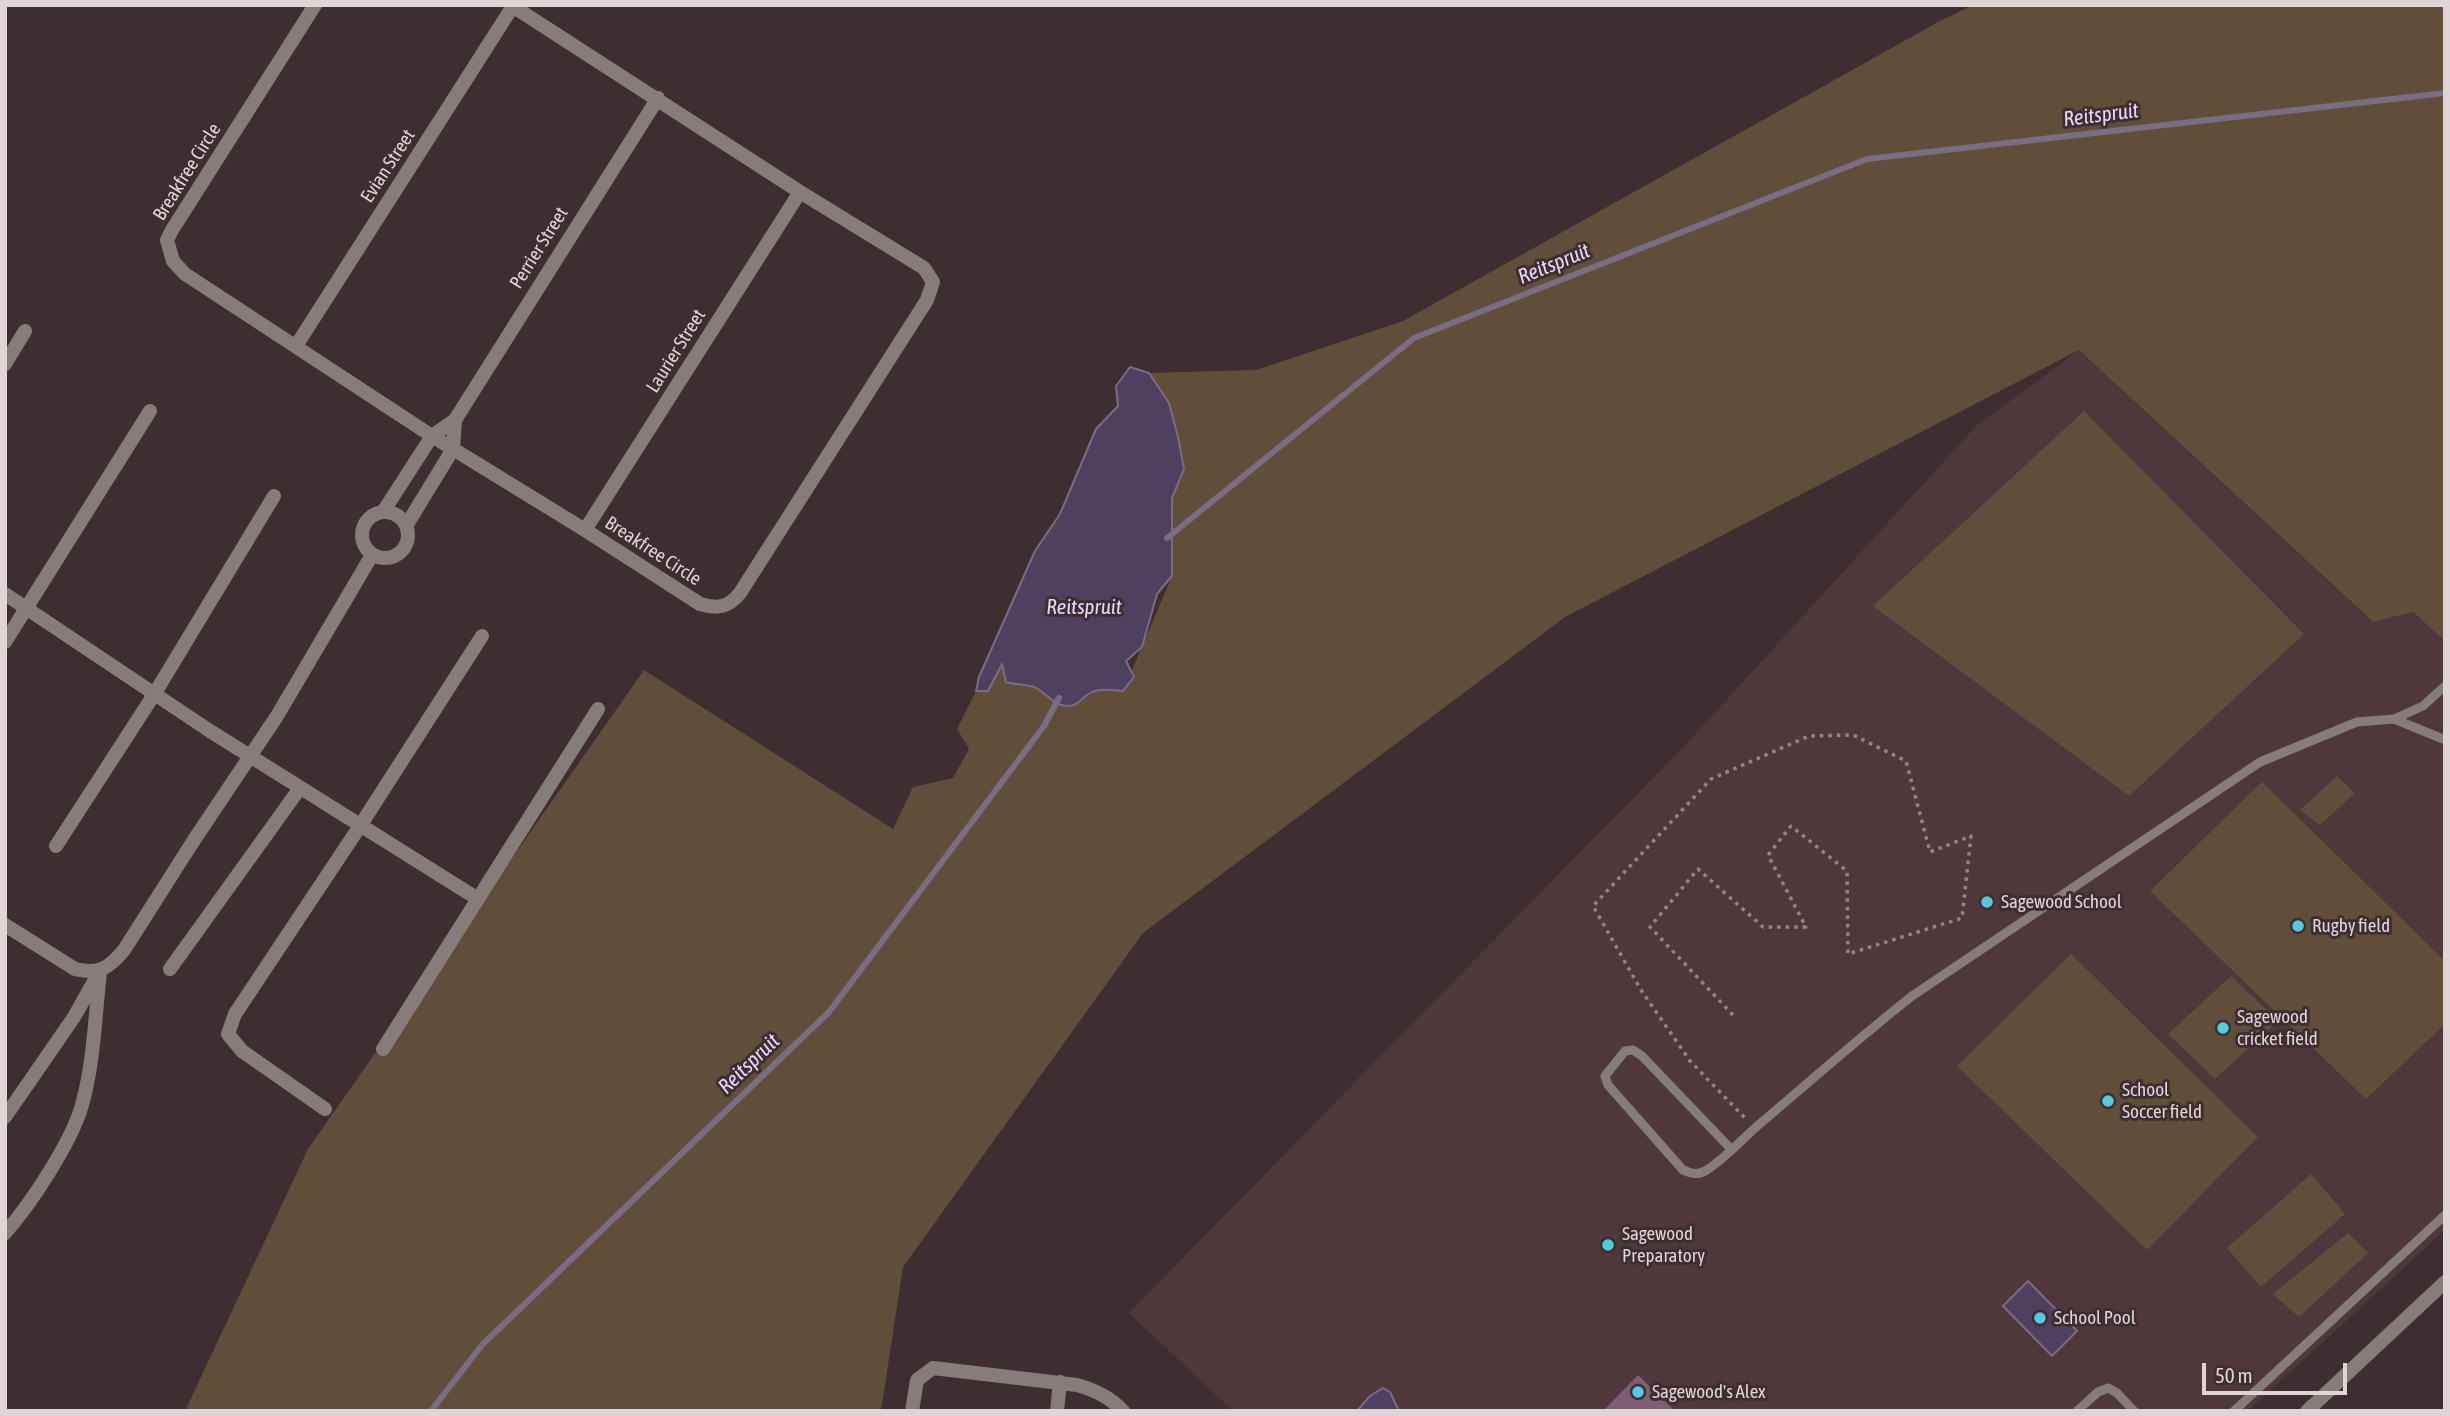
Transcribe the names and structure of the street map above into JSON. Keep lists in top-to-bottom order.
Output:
{
  "streets": {
    "street": [
      "Evian Street",
      "Breakfree Circle",
      "Perrier Street",
      "Laurier Street"
    ]
  },
  "crossings": [
    ["Evian Street", "Breakfree Circle"],
    ["Breakfree Circle", "Perrier Street"],
    ["Breakfree Circle", "Laurier Street"]
  ],
  "water": ["Reitspruit"],
  "places": [
    "Sagewood School",
    "Rugby field",
    "Sagewood cricket field",
    "School Soccer field",
    "Sagewood Preparatory",
    "School Pool",
    "Sagewood's Alex"
  ],
  "scale_bar": "50 m"
}
